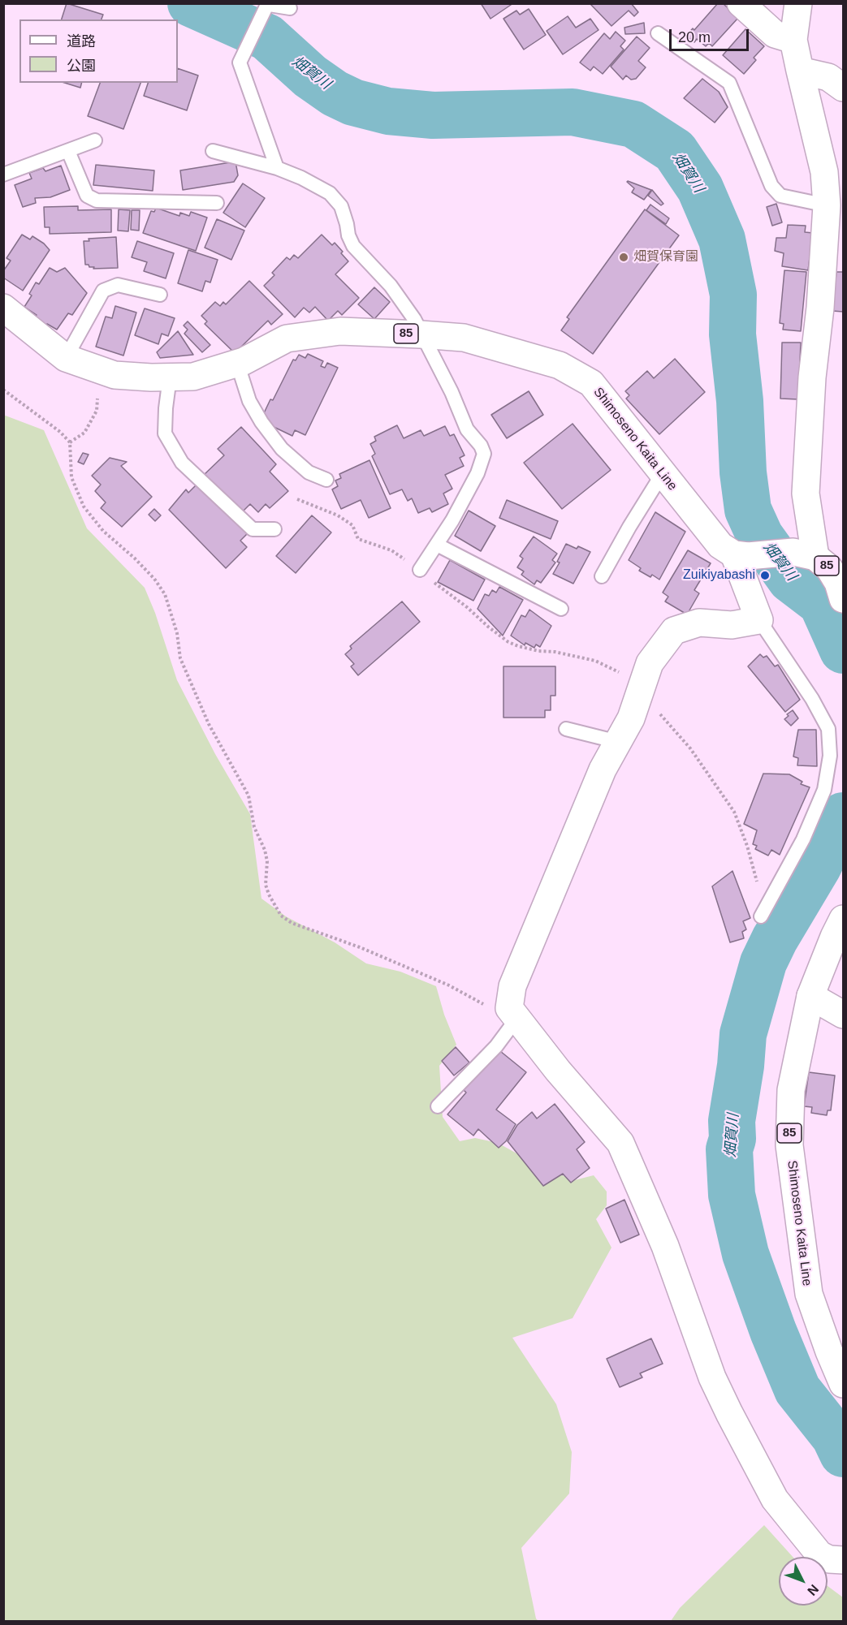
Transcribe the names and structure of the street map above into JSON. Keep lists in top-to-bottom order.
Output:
{
  "streets": {
    "street": ["85", "Shimoseno Kaita Line"]
  },
  "water": ["畑賀川"],
  "places": ["畑賀保育園", "Zuikiyabashi"],
  "legend": ["道路", "公園"],
  "scale_bar": "20 m",
  "north": "bottom right"
}
